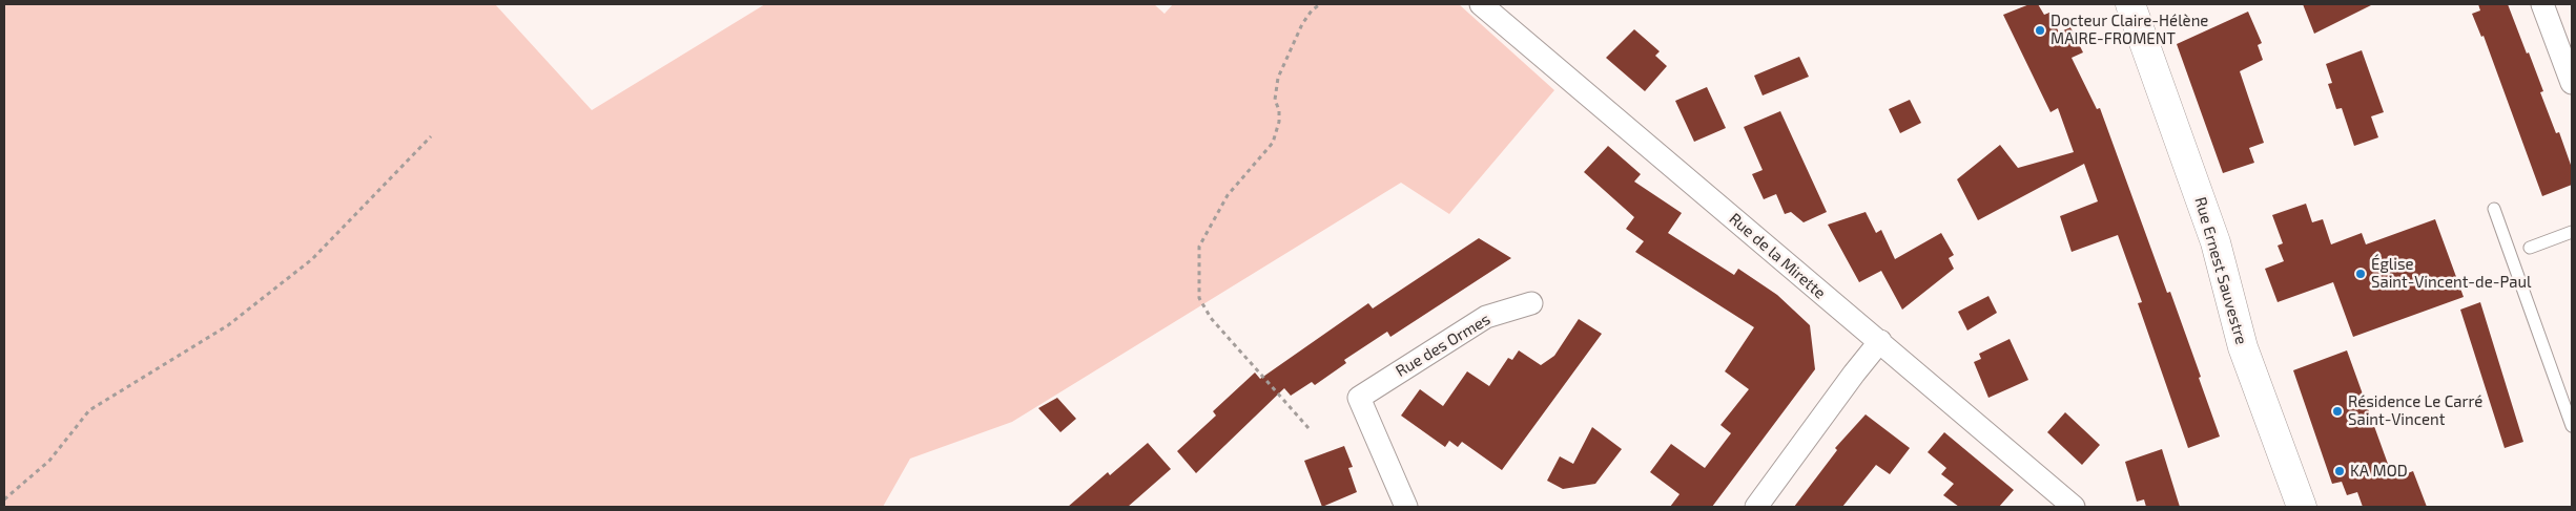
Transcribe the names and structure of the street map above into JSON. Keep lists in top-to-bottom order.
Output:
{
  "streets": {
    "main road": ["Rue Ernest Sauvestre"],
    "street": ["Rue de la Mirette", "Rue des Ormes"]
  },
  "places": [
    "Docteur Claire-Hélène MAIRE-FROMENT",
    "Église Saint-Vincent-de-Paul",
    "Résidence Le Carré Saint-Vincent",
    "KA MOD"
  ]
}
